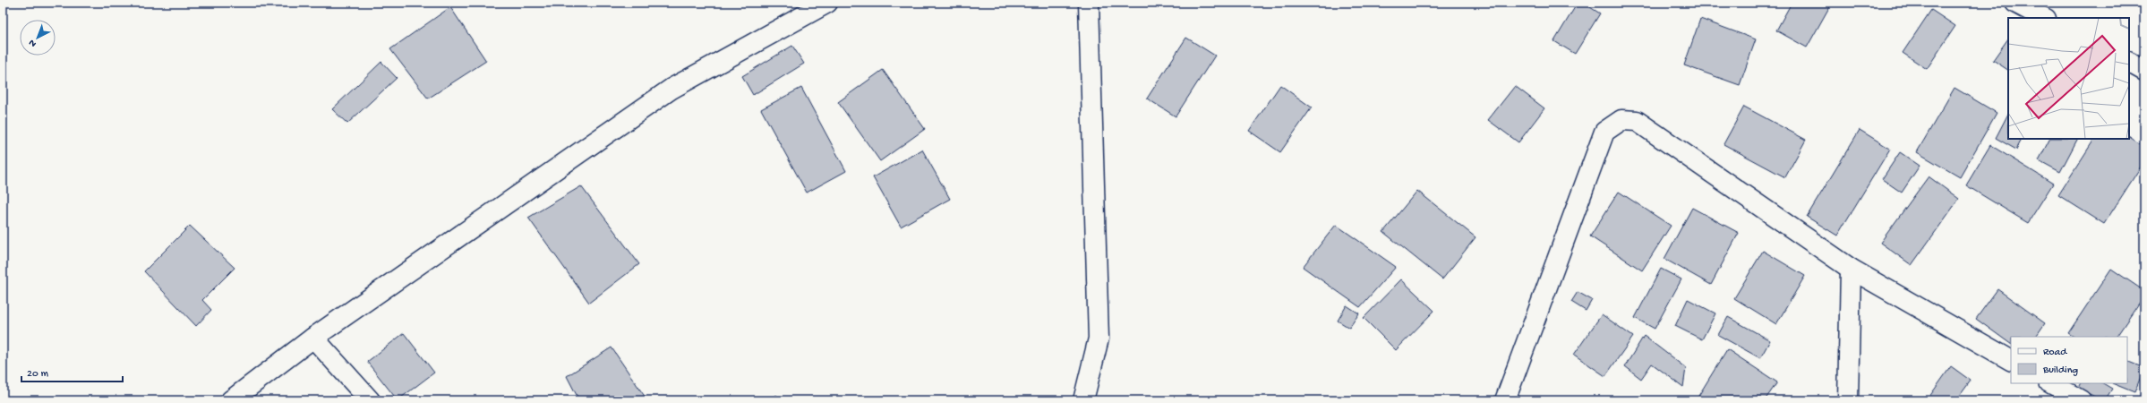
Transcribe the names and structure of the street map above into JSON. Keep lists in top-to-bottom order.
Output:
{
  "legend": ["Road", "Building"],
  "scale_bar": "20 m",
  "north": "bottom left"
}
